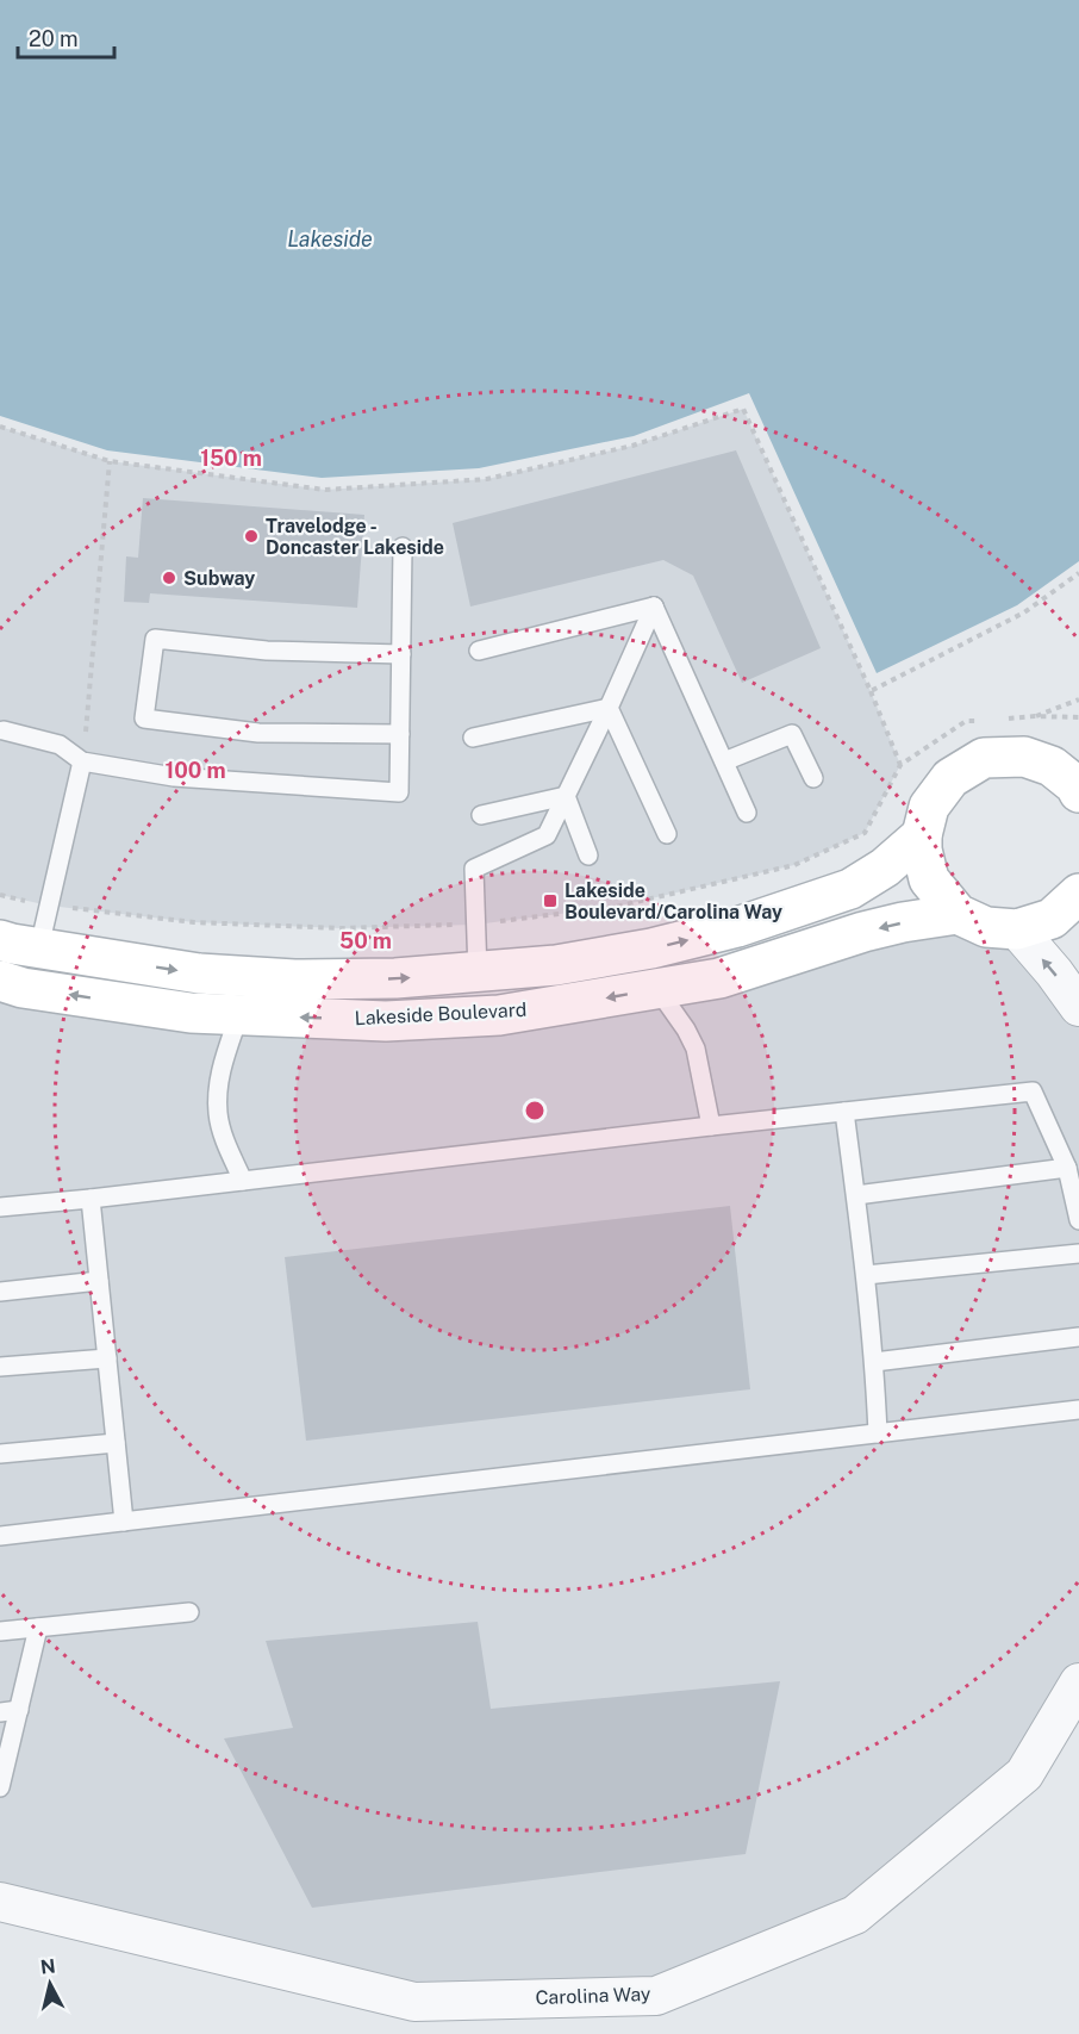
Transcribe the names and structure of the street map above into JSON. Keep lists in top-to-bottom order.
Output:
{
  "streets": {
    "street": ["Lakeside Boulevard", "Carolina Way"]
  },
  "water": ["Lakeside"],
  "places": {
    "other": ["Travelodge - Doncaster Lakeside", "Subway"],
    "transit": ["Lakeside Boulevard/Carolina Way"]
  },
  "scale_bar": "20 m",
  "north": "top",
  "rings": ["150 m", "100 m", "50 m"]
}
